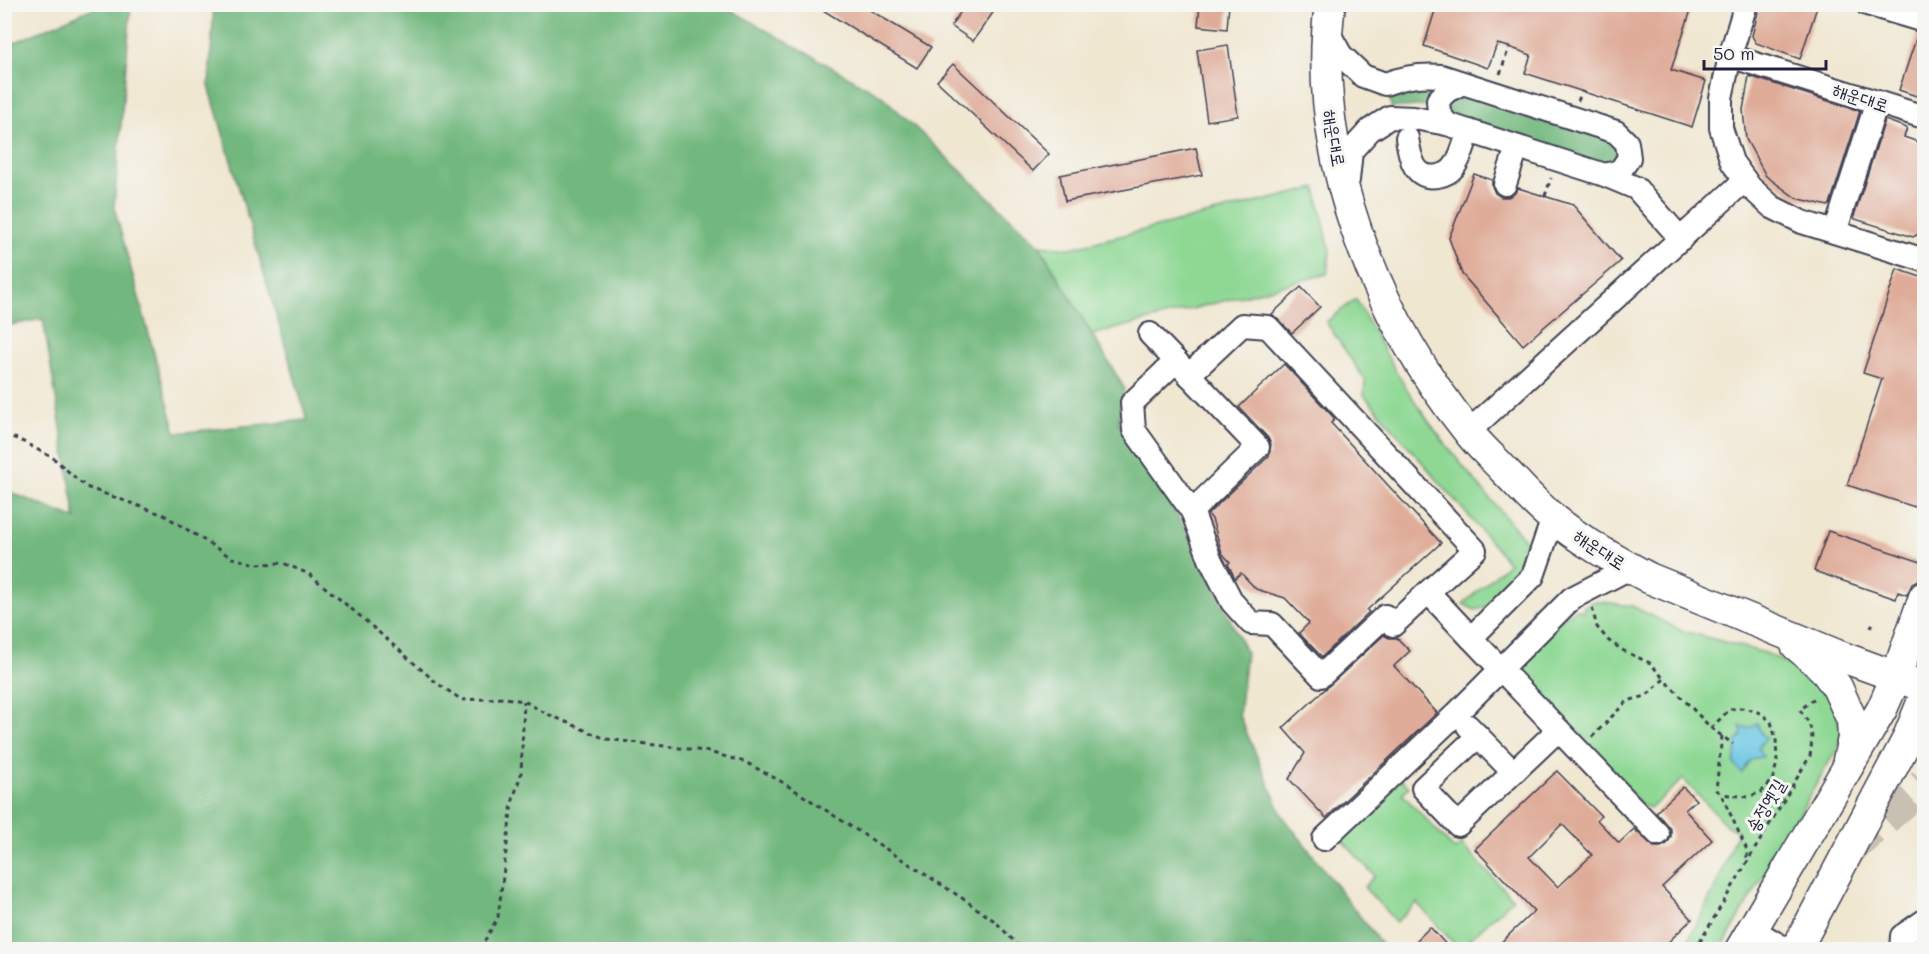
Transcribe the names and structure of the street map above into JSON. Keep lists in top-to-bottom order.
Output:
{
  "streets": {
    "main road": ["해운대로"],
    "path": ["송정옛길"]
  },
  "scale_bar": "50 m"
}
